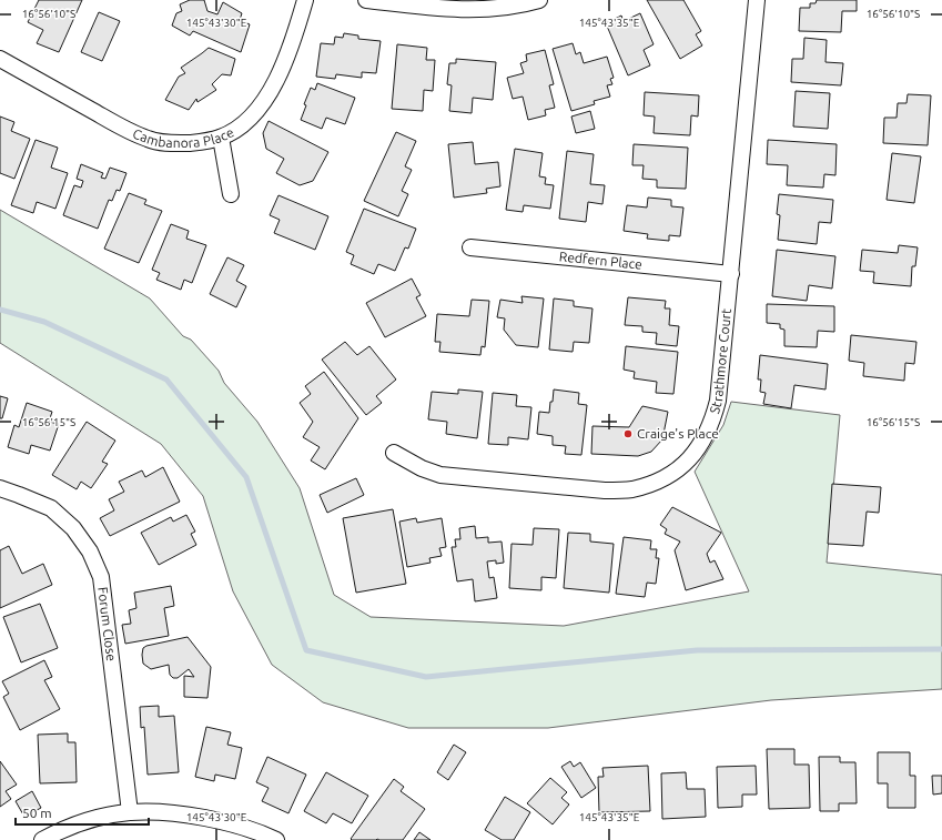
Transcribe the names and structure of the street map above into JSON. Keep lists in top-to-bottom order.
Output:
{
  "streets": {
    "street": [
      "Cambanora Place",
      "Redfern Place",
      "Strathmore Court",
      "Forum Close"
    ]
  },
  "crossings": [
    ["Redfern Place", "Strathmore Court"]
  ],
  "places": ["Craige's Place"],
  "scale_bar": "50 m",
  "coordinates": [
    "16°56'10\"S",
    "145°43'30\"E",
    "145°43'35\"E",
    "16°56'15\"S"
  ]
}
